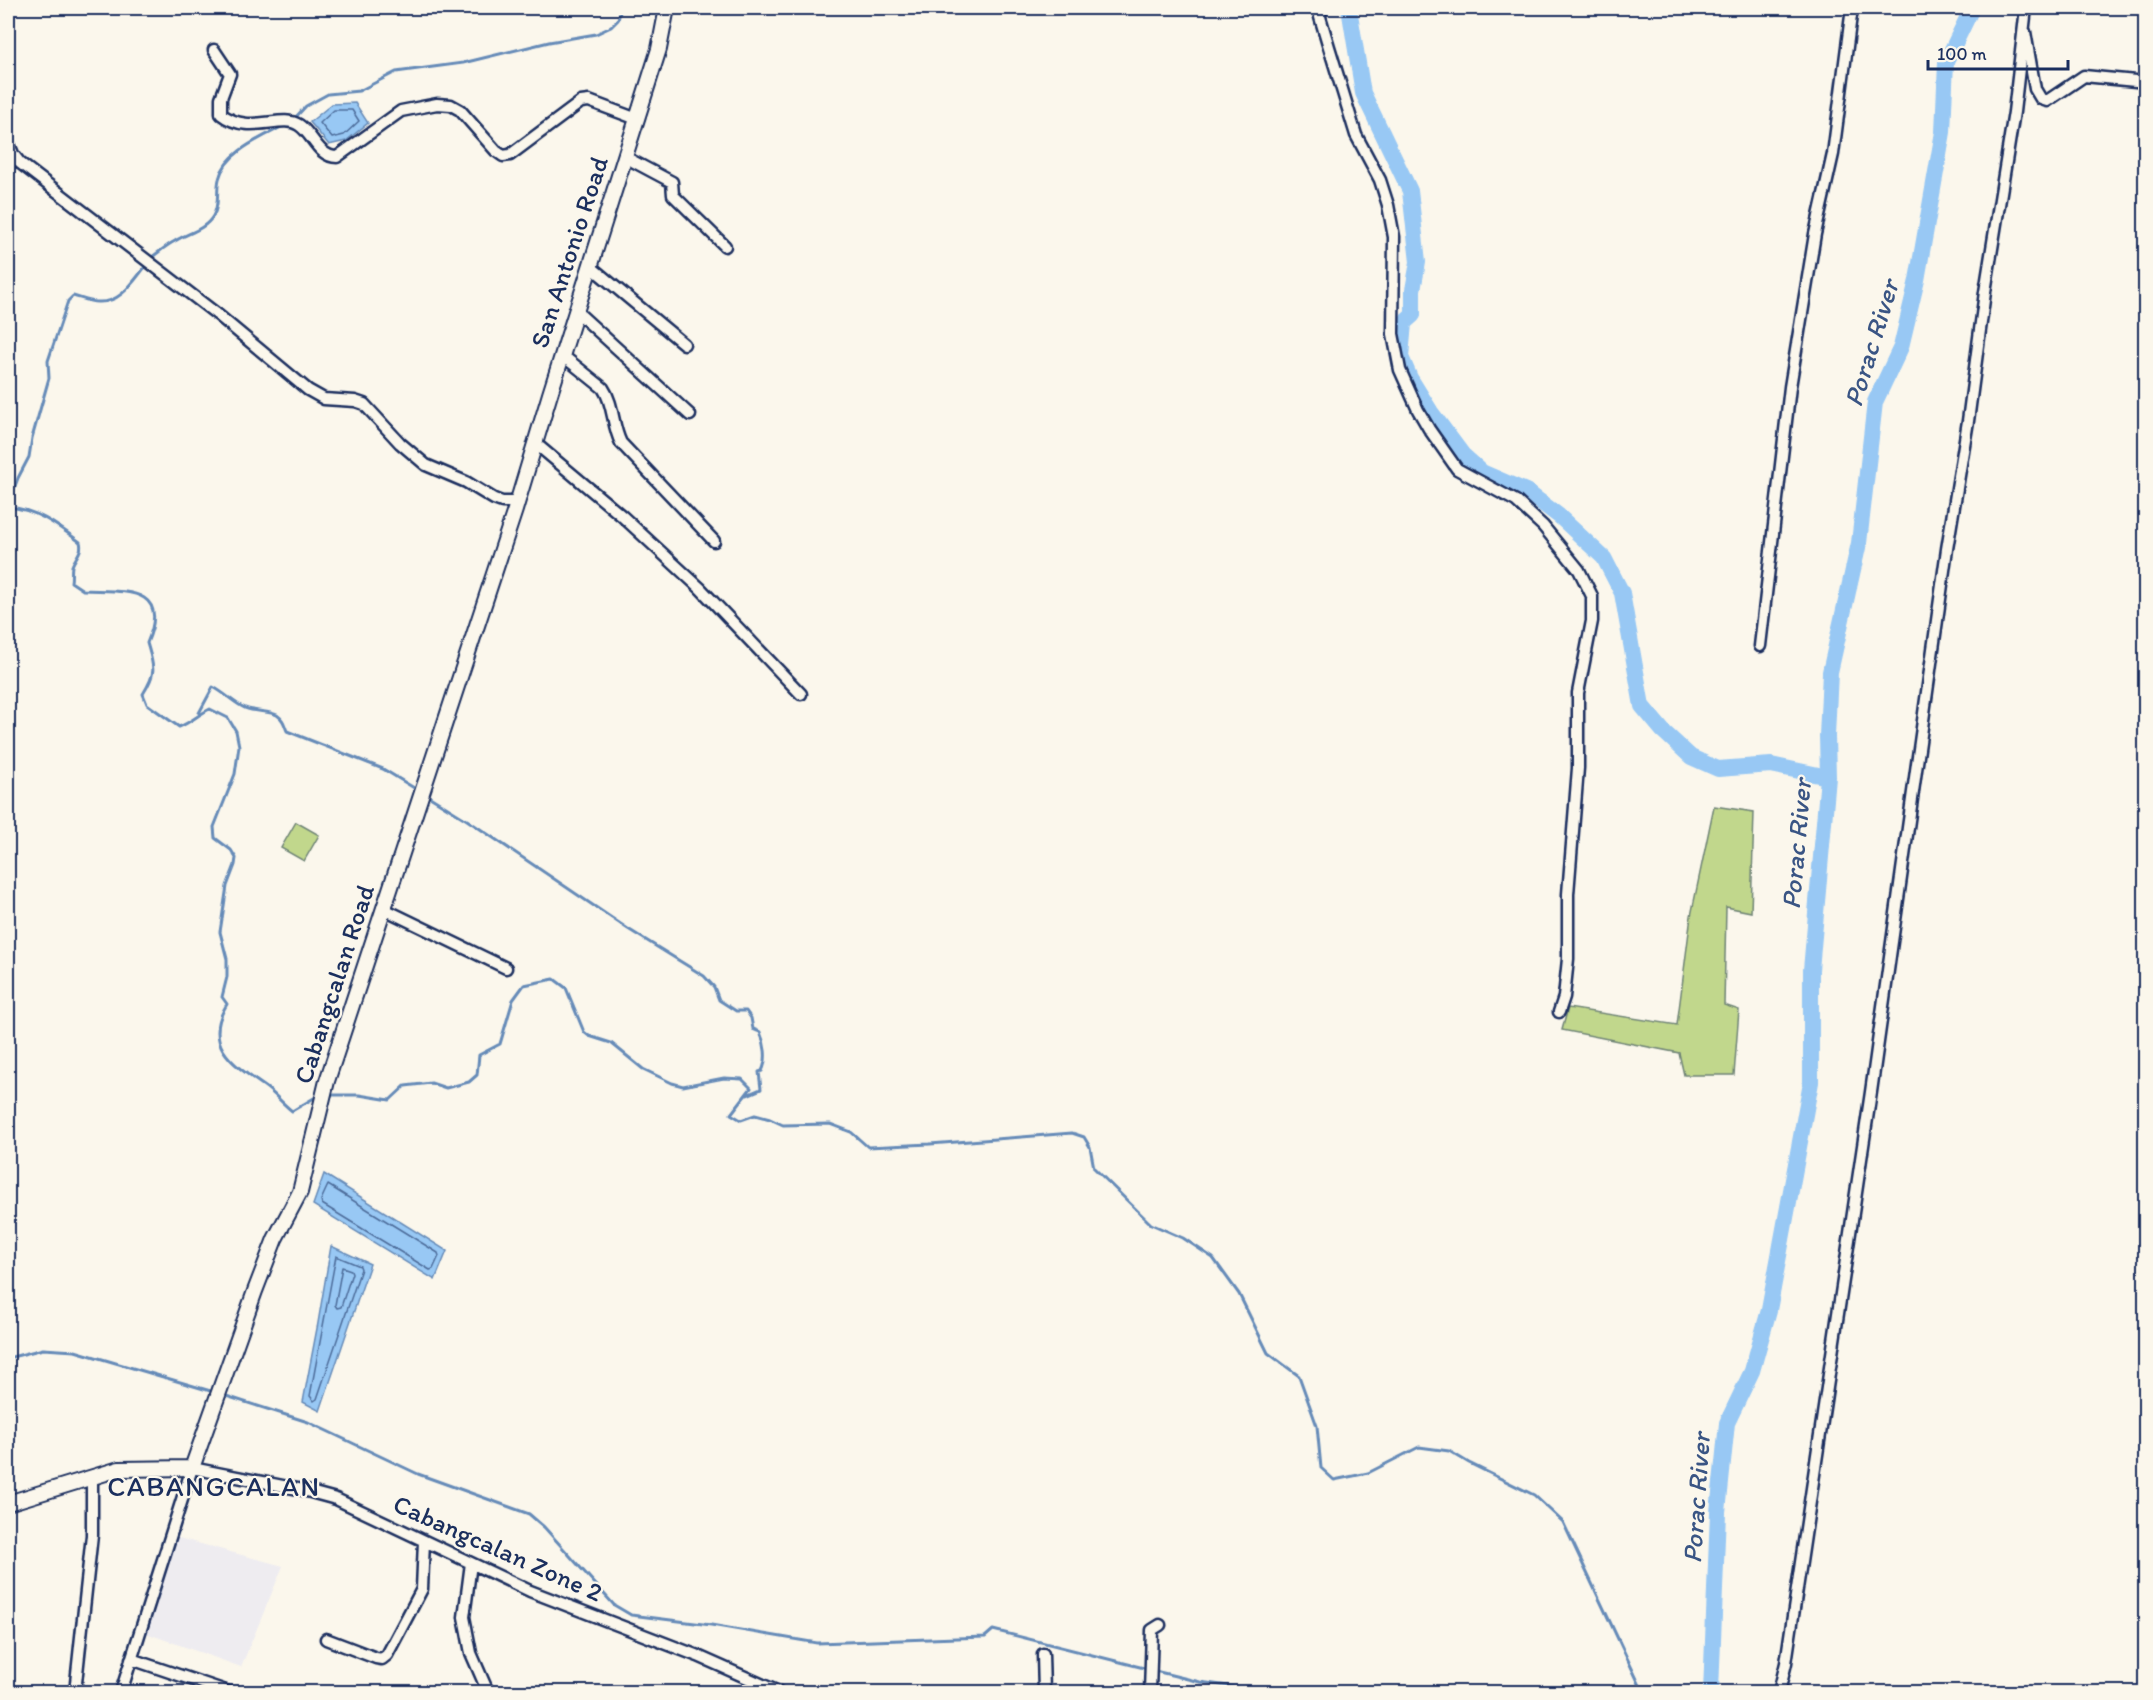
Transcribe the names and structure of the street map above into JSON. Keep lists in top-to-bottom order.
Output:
{
  "streets": {
    "street": ["San Antonio Road", "Cabangcalan Road", "Cabangcalan Zone 2"]
  },
  "crossings": [
    ["San Antonio Road", "Cabangcalan Road"],
    ["Cabangcalan Road", "Cabangcalan Zone 2"]
  ],
  "districts": ["CABANGCALAN"],
  "water": ["Porac River"],
  "scale_bar": "100 m"
}
